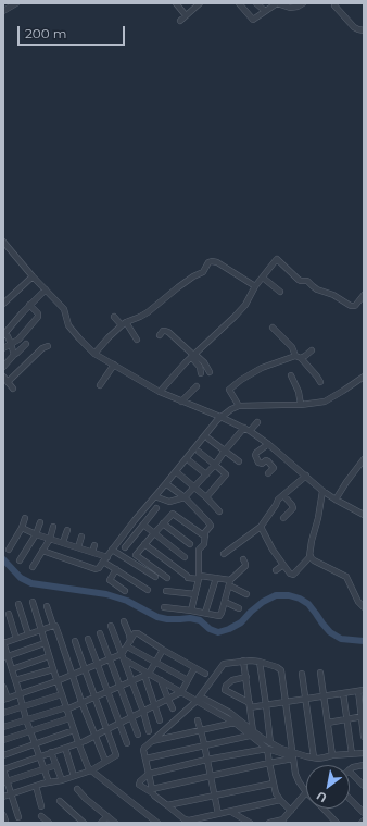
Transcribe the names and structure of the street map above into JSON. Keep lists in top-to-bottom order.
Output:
{
  "scale_bar": "200 m",
  "north": "bottom left"
}
